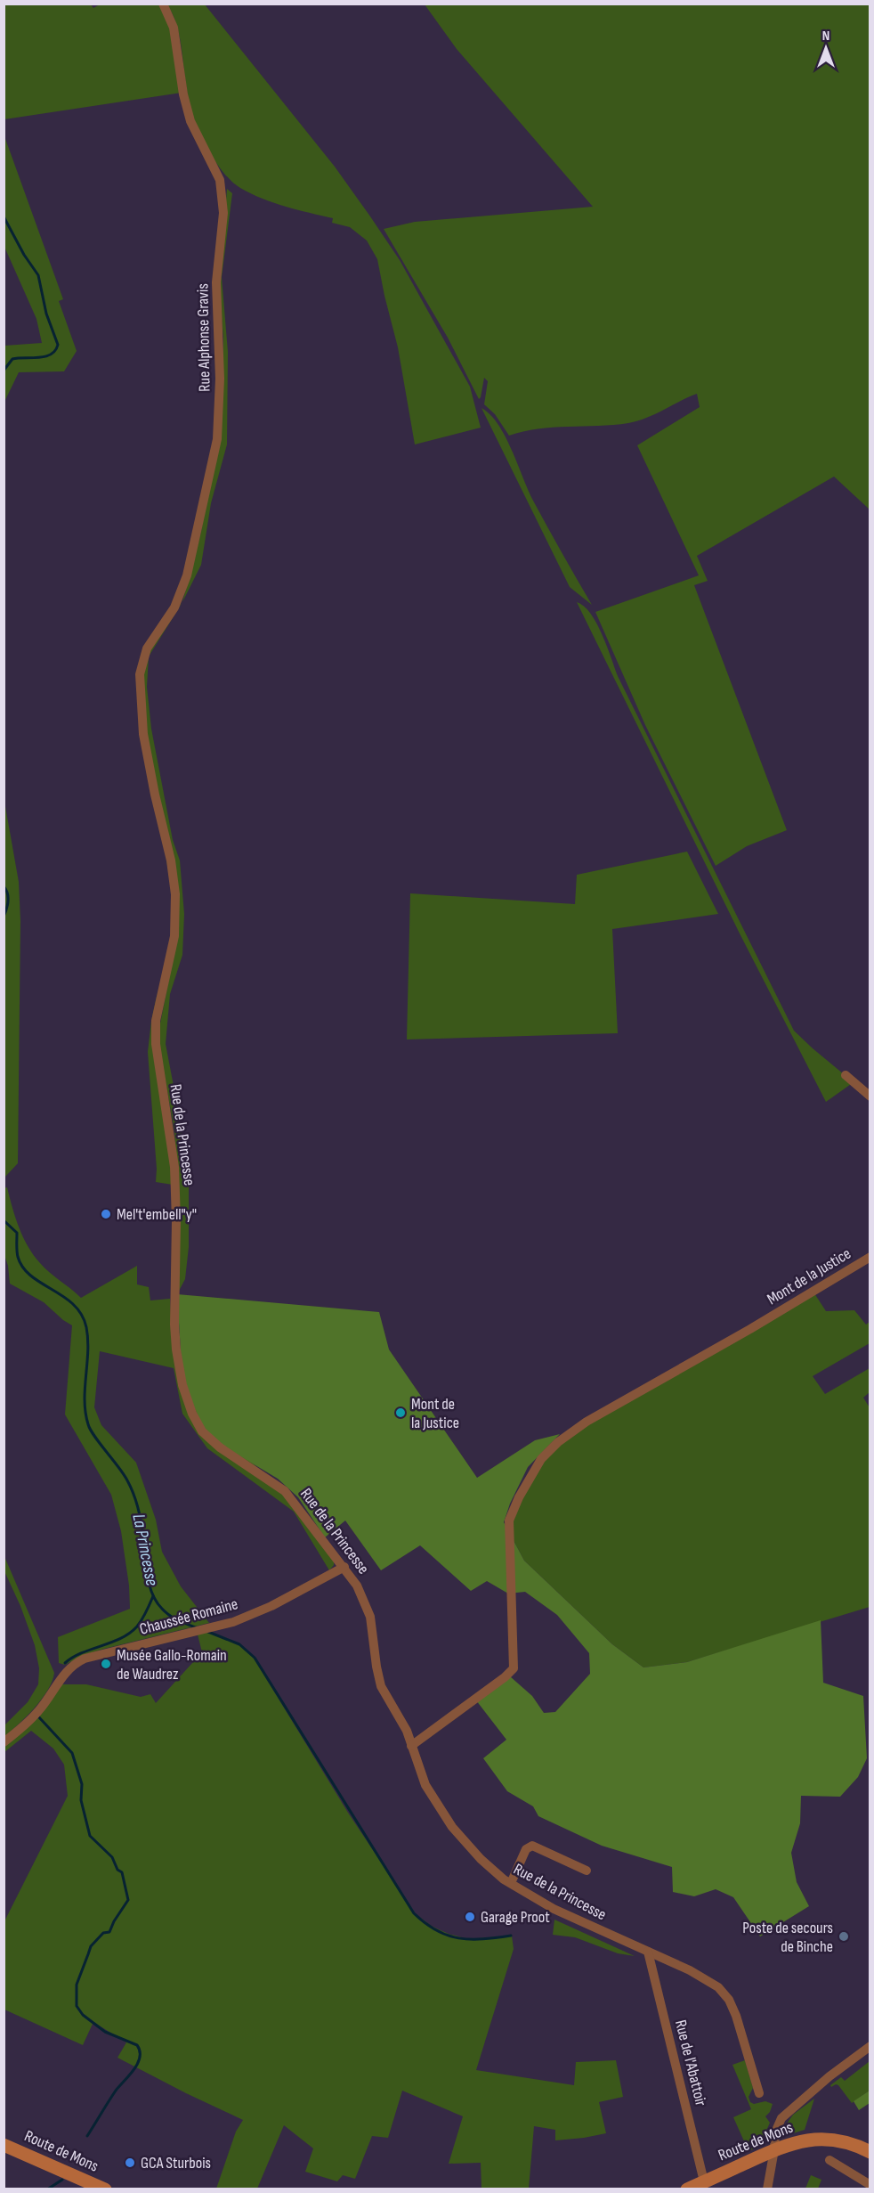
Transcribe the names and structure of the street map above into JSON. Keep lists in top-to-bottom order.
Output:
{
  "streets": {
    "main road": ["Route de Mons"],
    "street": [
      "Rue Alphonse Gravis",
      "Rue de la Princesse",
      "Mont de la Justice",
      "Chaussée Romaine",
      "Rue de l'Abattoir"
    ]
  },
  "crossings": [
    ["Rue Alphonse Gravis", "Rue de la Princesse"],
    ["Rue de la Princesse", "Mont de la Justice"],
    ["Rue de la Princesse", "Chaussée Romaine"],
    ["Rue de la Princesse", "Rue de l'Abattoir"],
    ["Rue de l'Abattoir", "Route de Mons"]
  ],
  "water": ["La Princesse"],
  "places": [
    "Mel't'embell\"y\"",
    "Mont de la Justice",
    "Musée Gallo-Romain de Waudrez",
    "Garage Proot",
    "Poste de secours de Binche",
    "GCA Sturbois"
  ],
  "north": "top"
}
